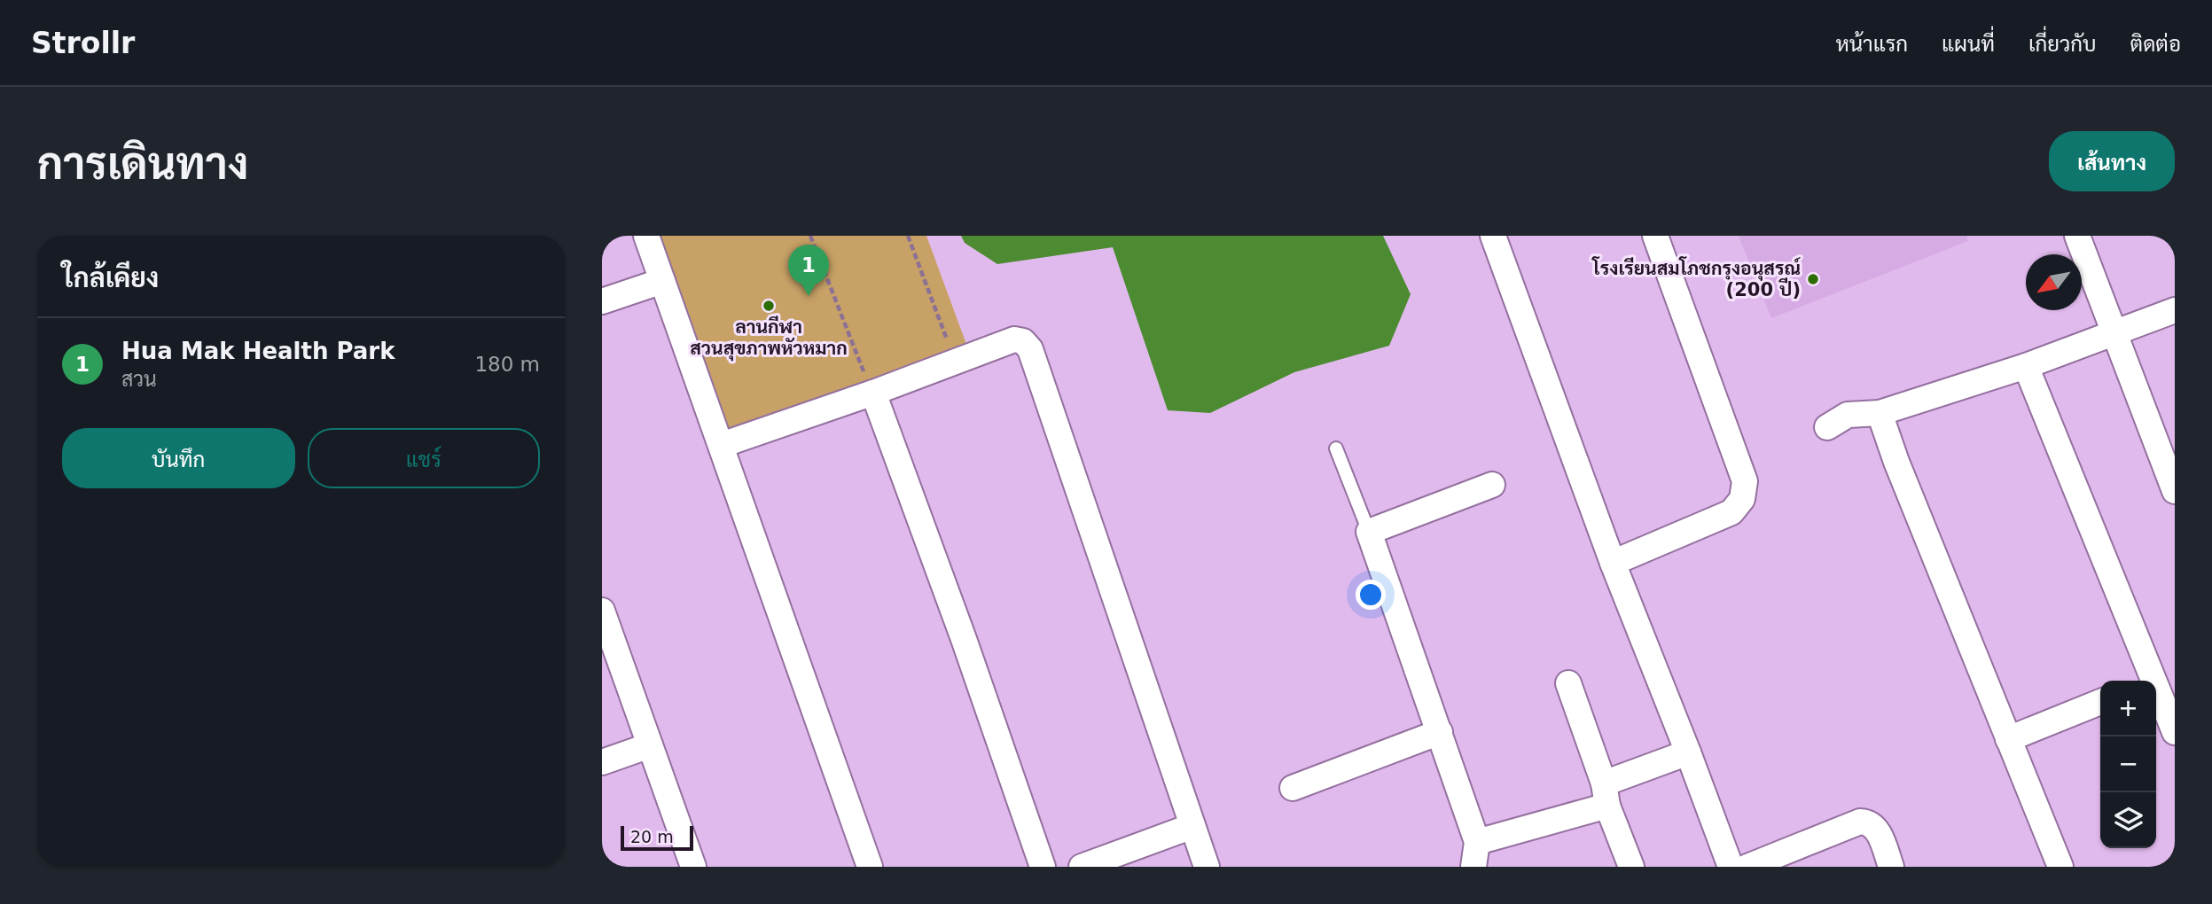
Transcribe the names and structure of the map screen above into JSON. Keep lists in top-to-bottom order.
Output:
{
  "places": ["โรงเรียนสมโภชกรุงอนุสรณ์ (200 ปี)", "ลานกีฬา สวนสุขภาพหัวหมาก"],
  "scale_bar": "20 m",
  "north": "bottom left",
  "page": {
    "header": "Strollr",
    "nav": [
      "หน้าแรก",
      "แผนที่",
      "เกี่ยวกับ",
      "ติดต่อ"
    ],
    "buttons": [
      "เส้นทาง",
      ["บันทึก", "แชร์"]
    ],
    "title": "การเดินทาง",
    "heading": "ใกล้เคียง",
    "pins": "1",
    "list": [
      {
        "mark": "1",
        "name": "Hua Mak Health Park",
        "note": "สวน",
        "value": "180 m"
      }
    ],
    "map_buttons": ["+", "−"],
    "scale": "20 m"
  }
}
